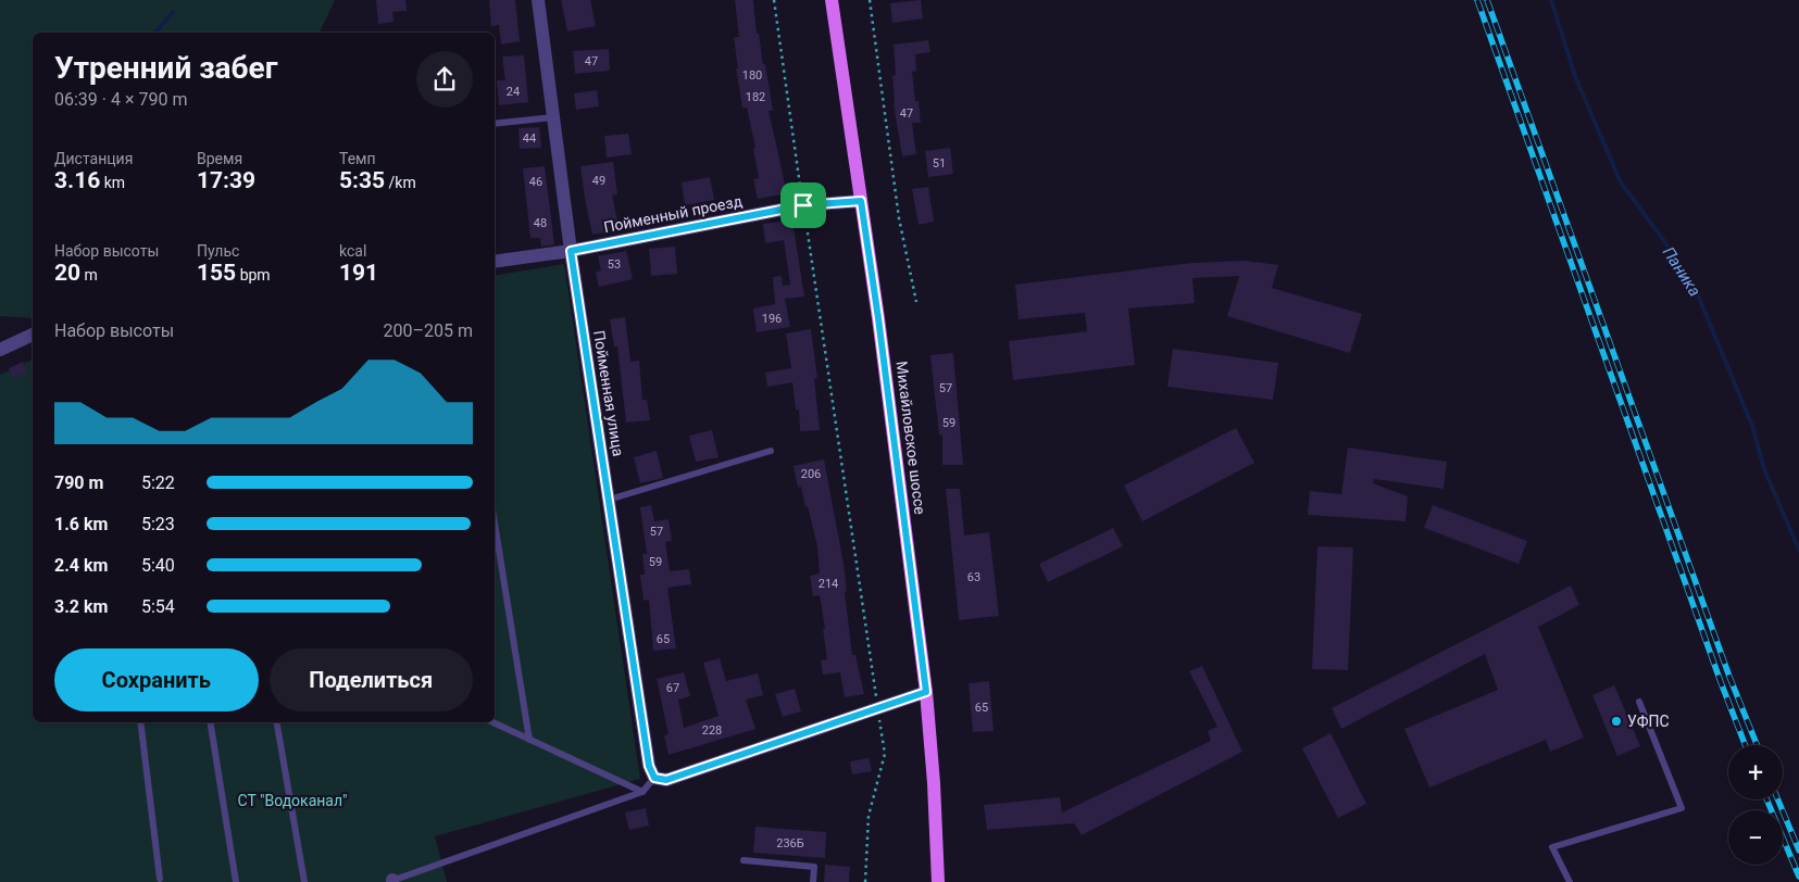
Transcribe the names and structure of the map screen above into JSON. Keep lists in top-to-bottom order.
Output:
{
  "streets": {
    "main road": ["Михайловское шоссе"],
    "street": ["Пойменный проезд", "Пойменная улица"]
  },
  "crossings": [
    ["Пойменный проезд", "Пойменная улица"],
    ["Пойменный проезд", "Михайловское шоссе"]
  ],
  "water": ["Паника"],
  "parks": ["СТ \"Водоканал\""],
  "places": ["УФПС"],
  "house_numbers": [
    "47",
    "180",
    "24",
    "182",
    "47",
    "44",
    "51",
    "49",
    "46",
    "48",
    "53",
    "196",
    "57",
    "59",
    "206",
    "57",
    "59",
    "63",
    "214",
    "65",
    "67",
    "65",
    "228",
    "236Б"
  ],
  "page": {
    "heading": ["Утренний забег", "06:39 · 4 × 790 m"],
    "stats": [
      ["Дистанция", "3.16 km"],
      ["Время", "17:39"],
      ["Темп", "5:35 /km"],
      ["Набор высоты", "20 m"],
      ["Пульс", "155 bpm"],
      ["kcal", "191"]
    ],
    "chart": ["Набор высоты", "200–205 m"],
    "list": [
      {
        "name": "790 m",
        "note": "5:22"
      },
      {
        "name": "1.6 km",
        "note": "5:23"
      },
      {
        "name": "2.4 km",
        "note": "5:40"
      },
      {
        "name": "3.2 km",
        "note": "5:54"
      }
    ],
    "buttons": ["Сохранить", "Поделиться"],
    "map_buttons": ["+", "−"]
  }
}
